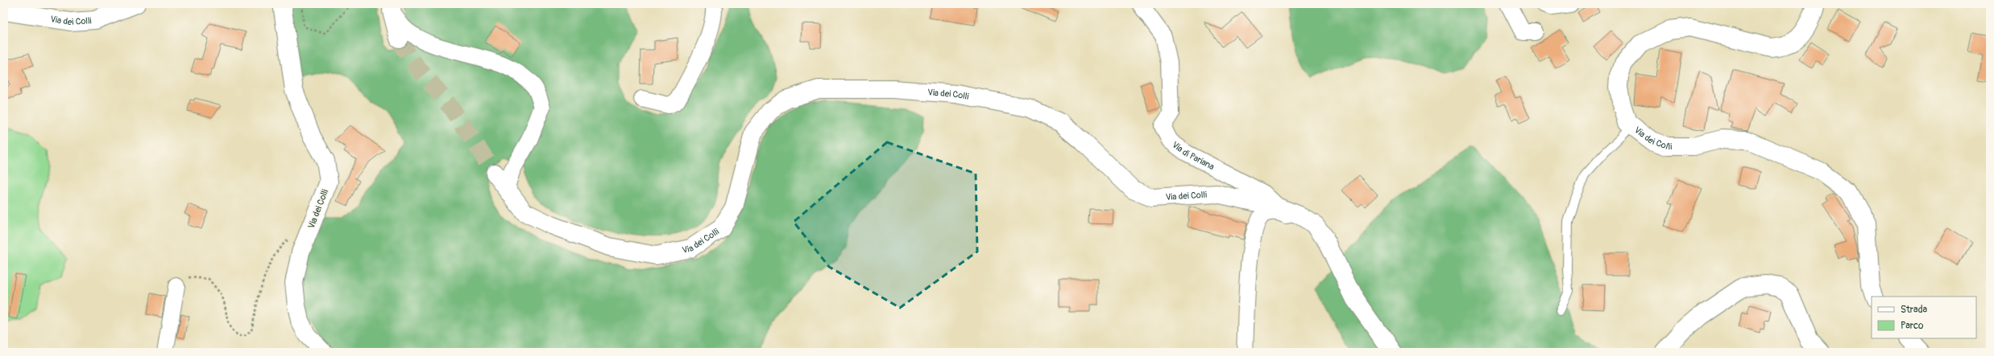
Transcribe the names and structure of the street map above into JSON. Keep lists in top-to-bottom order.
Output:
{
  "streets": {
    "street": ["Via dei Colli", "Via di Pariana"]
  },
  "crossings": [
    ["Via dei Colli", "Via di Pariana"]
  ],
  "legend": ["Strada", "Parco"]
}
